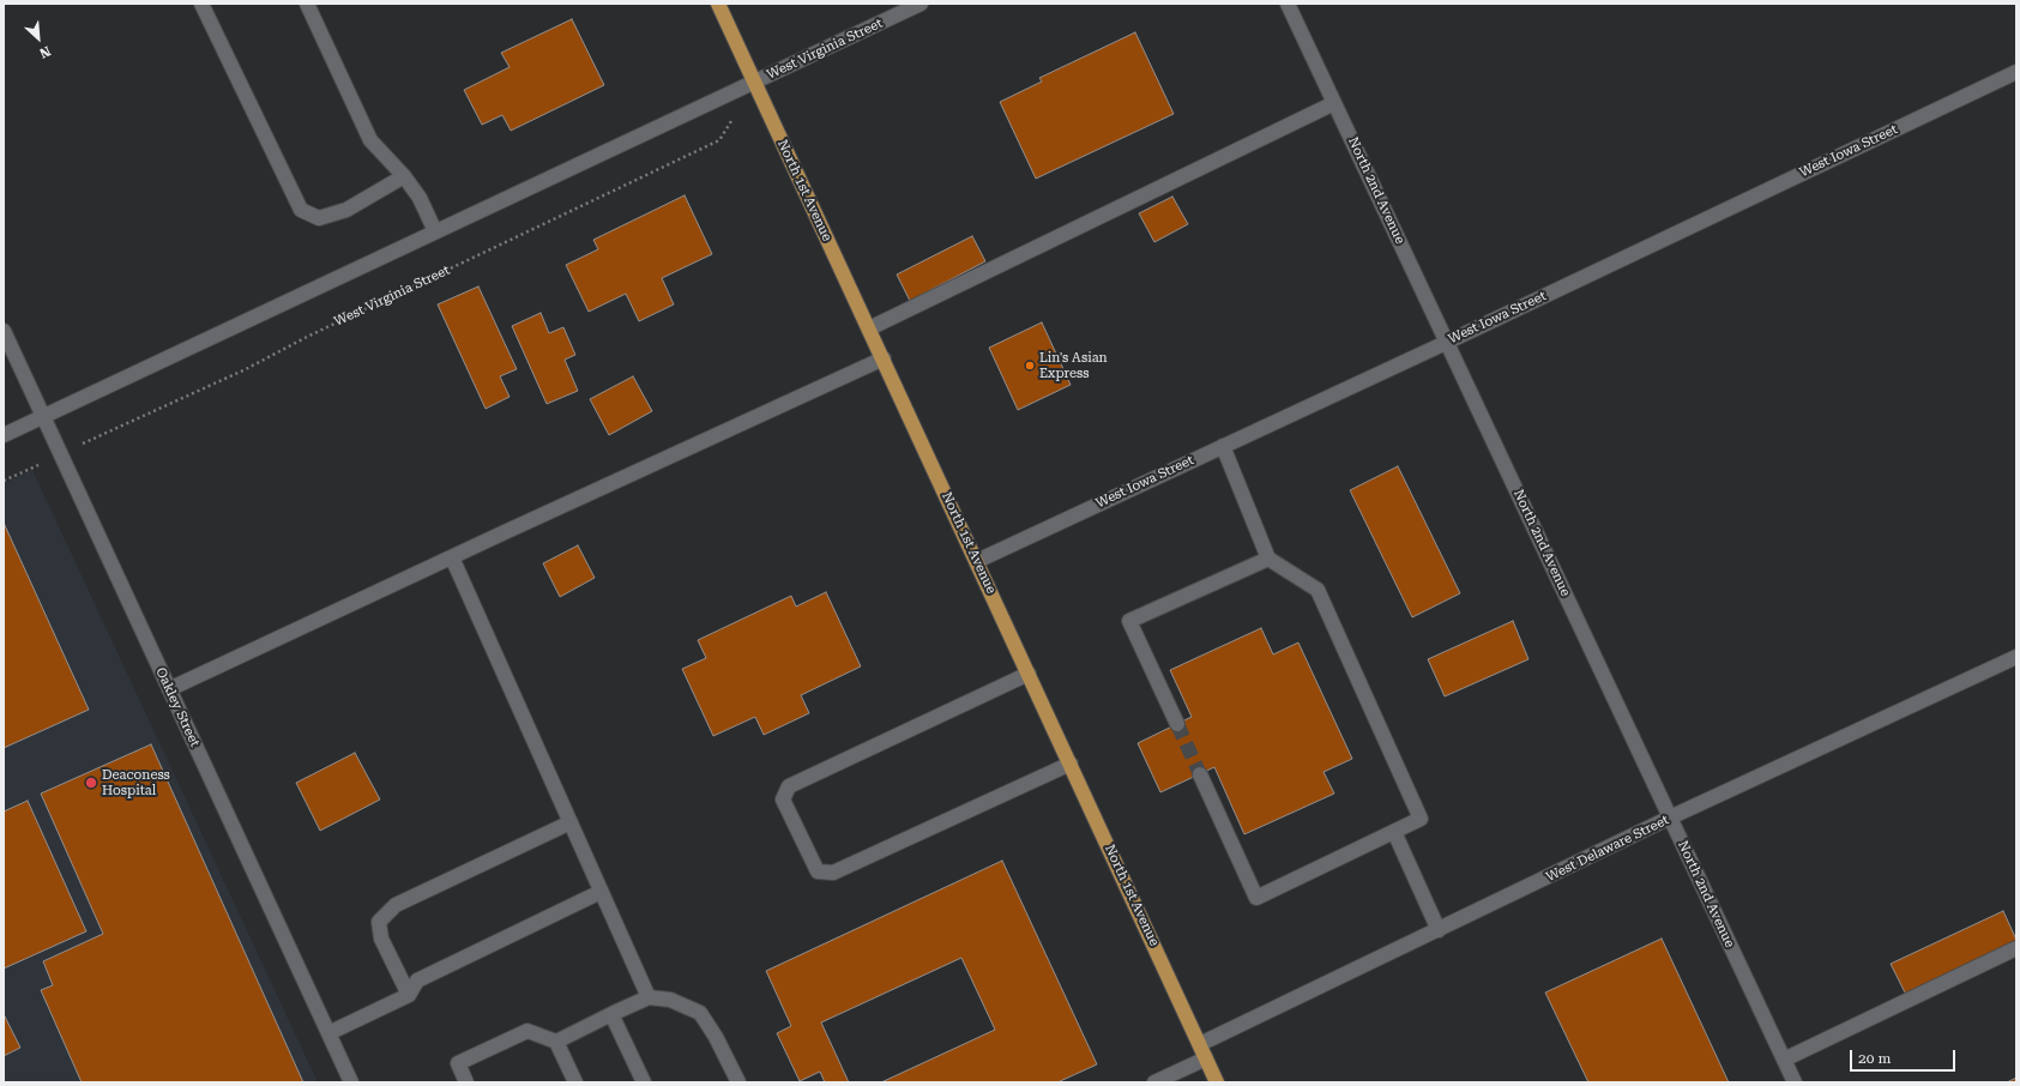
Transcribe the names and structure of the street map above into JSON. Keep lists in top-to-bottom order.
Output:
{
  "streets": {
    "main road": ["North 1st Avenue"],
    "street": [
      "West Virginia Street",
      "West Iowa Street",
      "North 2nd Avenue",
      "Oakley Street",
      "West Delaware Street"
    ]
  },
  "crossings": [
    ["West Virginia Street", "North 1st Avenue"],
    ["West Virginia Street", "Oakley Street"],
    ["West Iowa Street", "North 1st Avenue"],
    ["West Iowa Street", "North 2nd Avenue"],
    ["North 1st Avenue", "West Delaware Street"],
    ["North 2nd Avenue", "West Delaware Street"]
  ],
  "places": ["Lin's Asian Express", "Deaconess Hospital"],
  "scale_bar": "20 m",
  "north": "bottom right"
}
